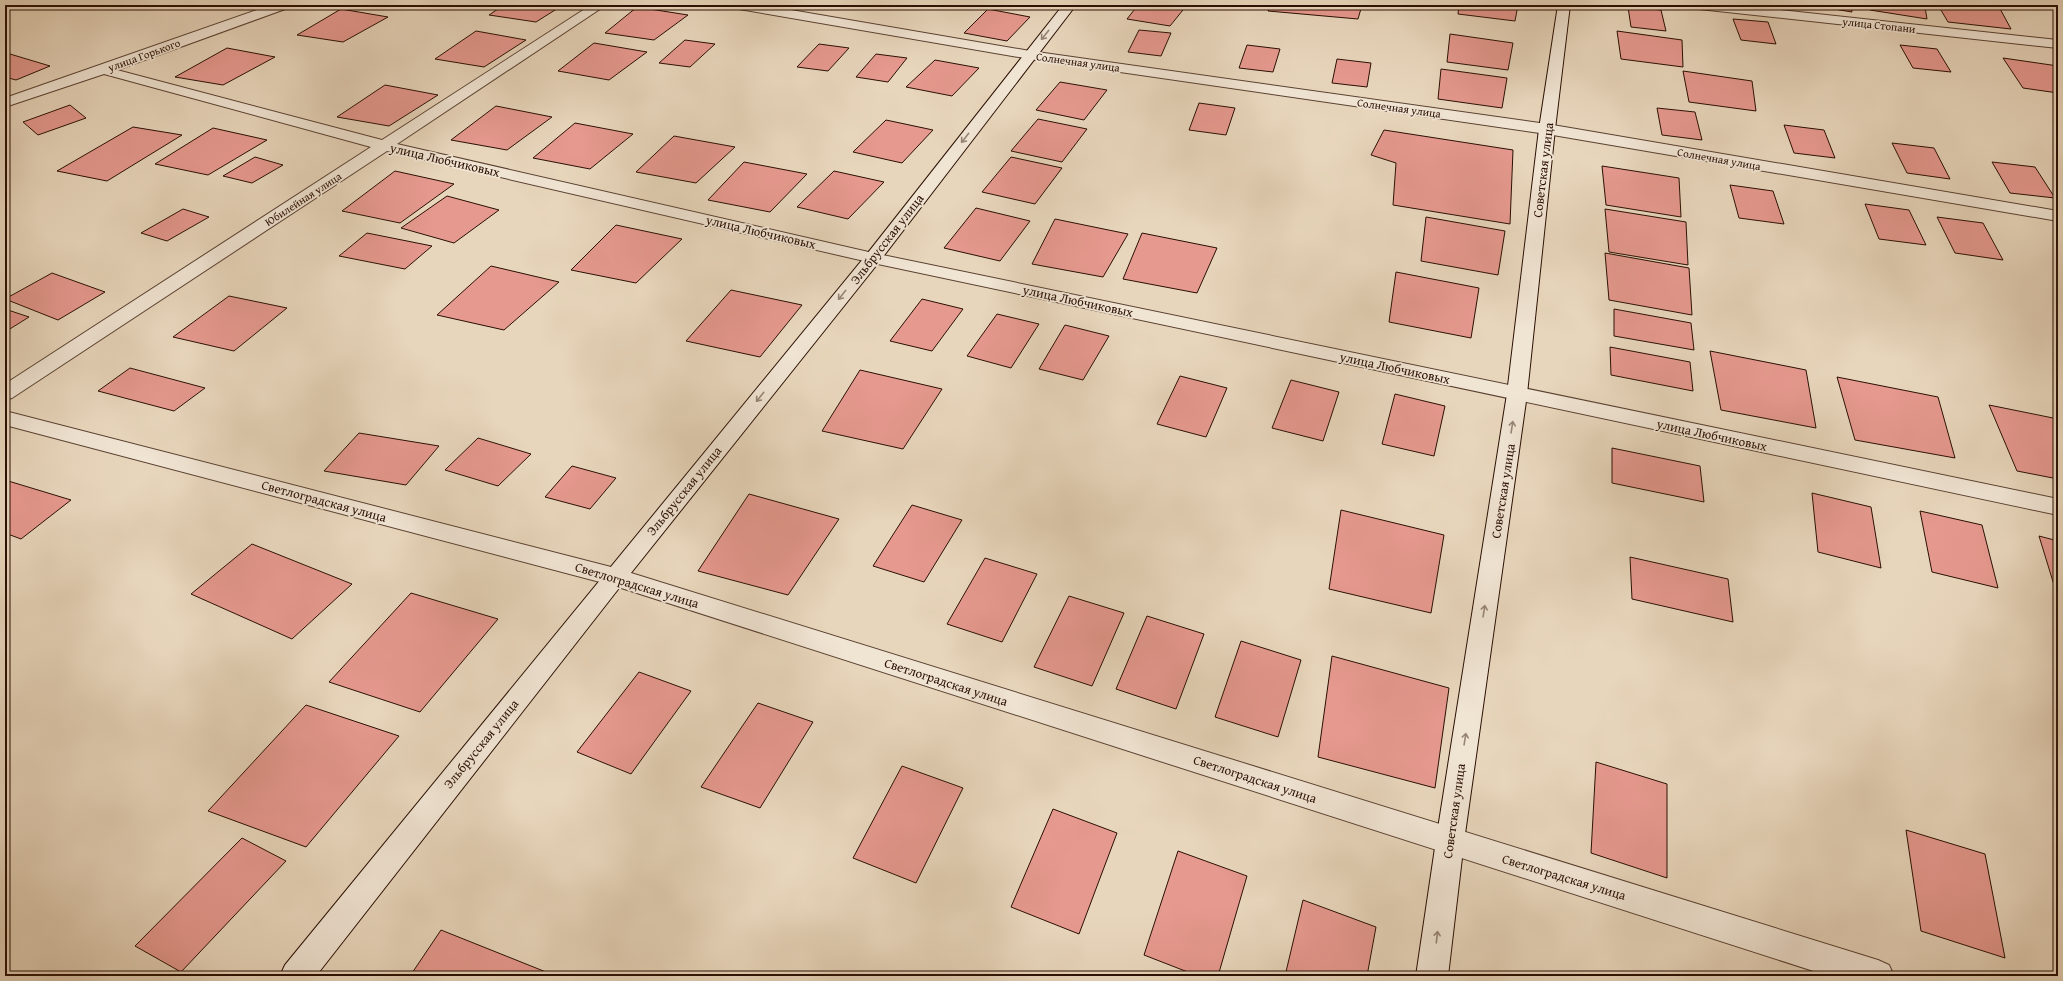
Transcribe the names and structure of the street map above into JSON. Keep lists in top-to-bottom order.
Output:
{
  "streets": {
    "street": [
      "улица Стопани",
      "улица Горького",
      "Солнечная улица",
      "улица Любчиковых",
      "Советская улица",
      "Юбилейная улица",
      "Эльбрусская улица",
      "Светлоградская улица"
    ]
  },
  "crossings": [
    ["улица Горького", "улица Любчиковых"],
    ["Солнечная улица", "Советская улица"],
    ["Солнечная улица", "Эльбрусская улица"],
    ["улица Любчиковых", "Советская улица"],
    ["улица Любчиковых", "Юбилейная улица"],
    ["улица Любчиковых", "Эльбрусская улица"],
    ["Советская улица", "Светлоградская улица"],
    ["Эльбрусская улица", "Светлоградская улица"]
  ],
  "one_way": ["Советская улица", "Эльбрусская улица"]
}
